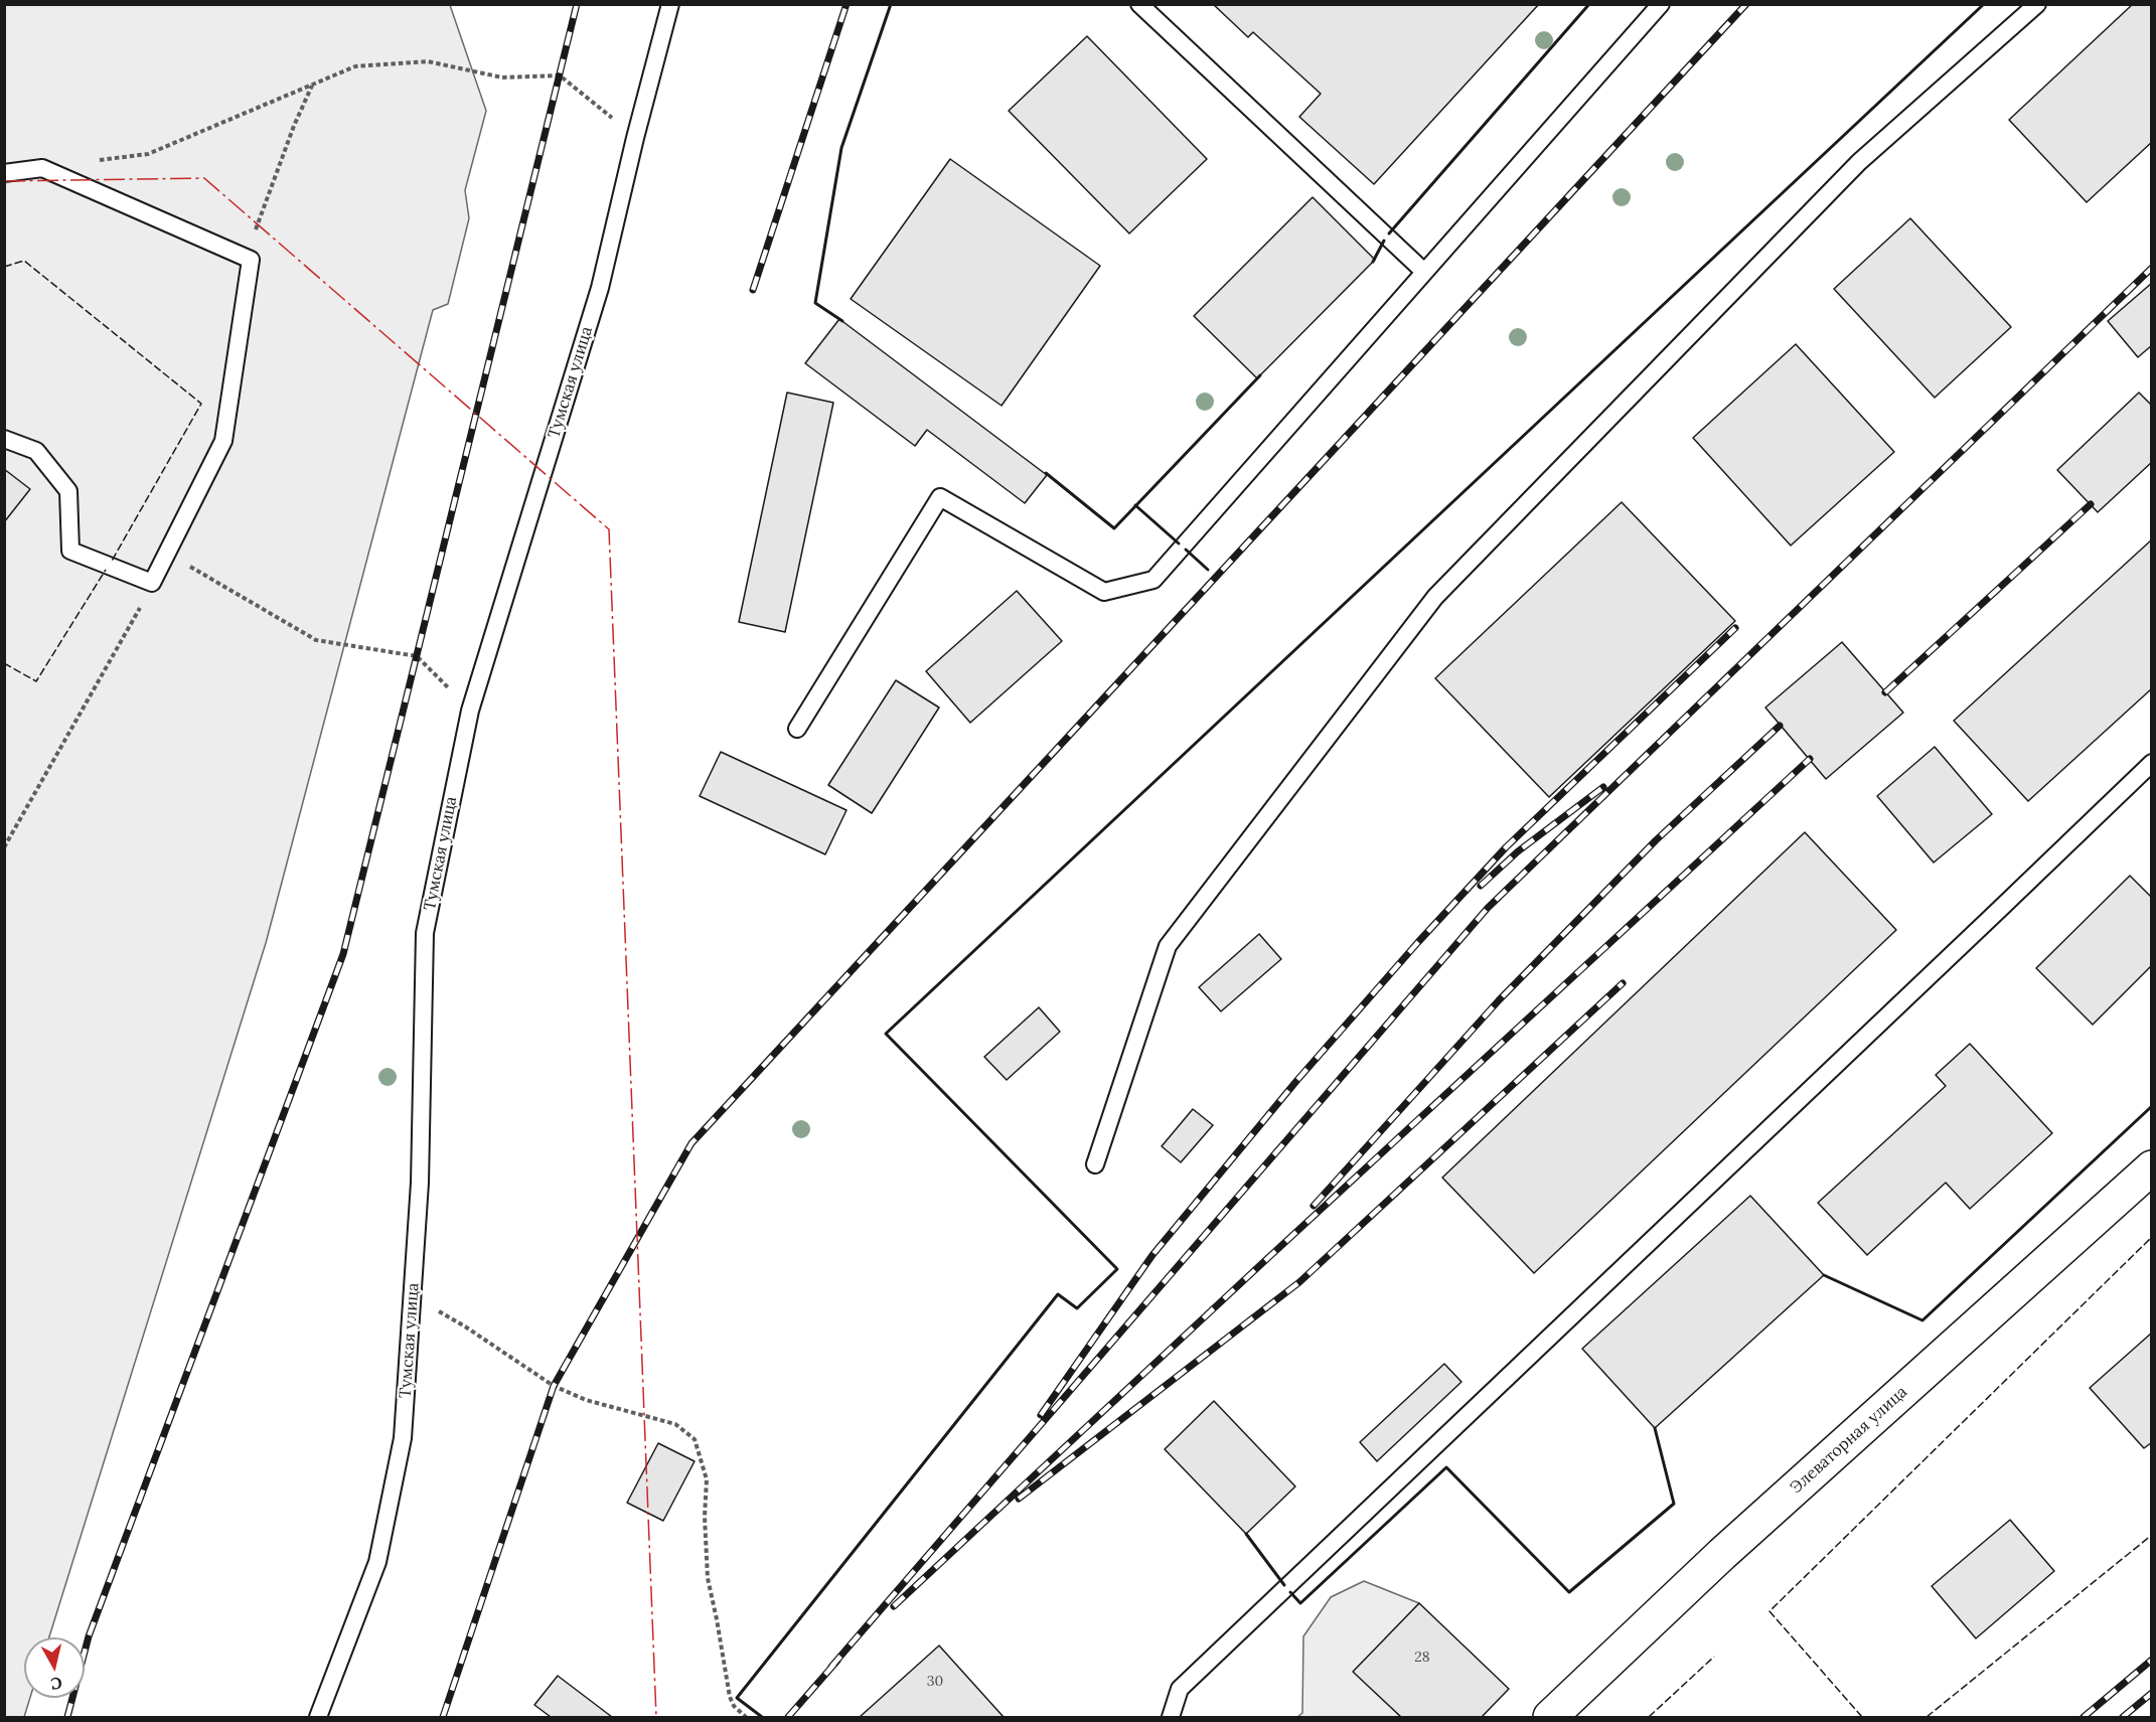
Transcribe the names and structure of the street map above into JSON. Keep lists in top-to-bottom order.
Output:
{
  "streets": {
    "street": ["Элеваторная улица"],
    "lane": ["Тумская улица"]
  },
  "house_numbers": ["28", "30"],
  "north": "bottom"
}
